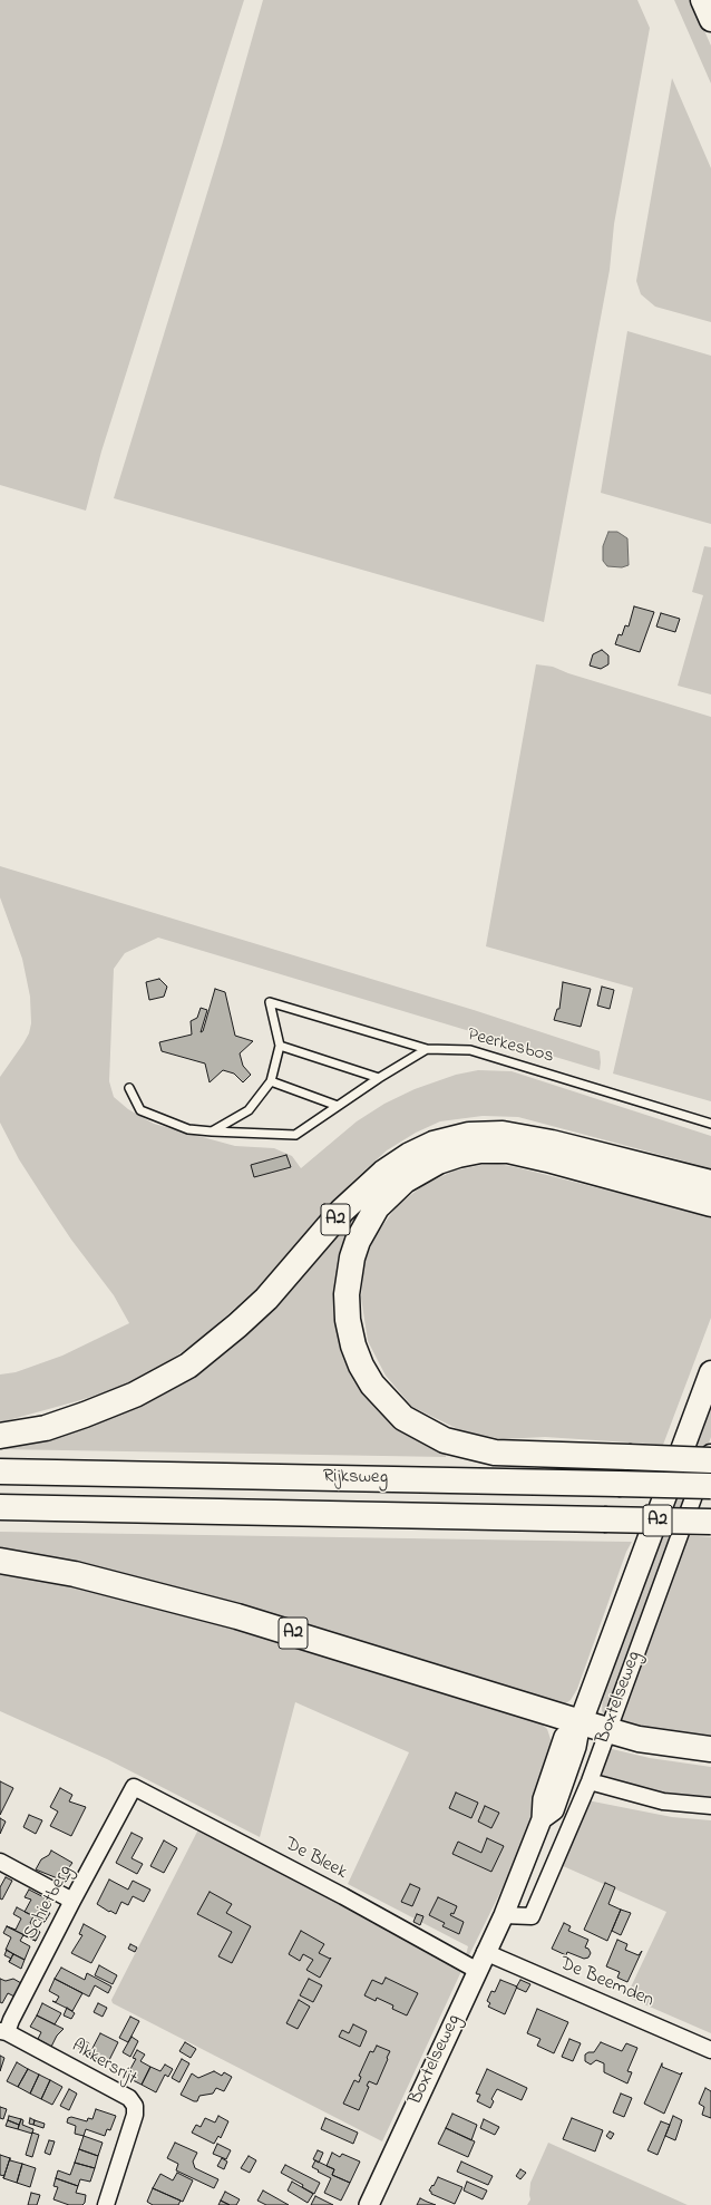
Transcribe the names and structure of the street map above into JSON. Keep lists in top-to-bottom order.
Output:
{
  "streets": {
    "highway": ["A2", "Rijksweg"],
    "main road": ["Boxtelseweg"],
    "street": [
      "De Bleek",
      "Schietberg",
      "De Beemden",
      "Akkersrijt"
    ],
    "lane": ["Peerkesbos"]
  },
  "crossings": [
    ["A2", "Boxtelseweg"],
    ["Boxtelseweg", "De Bleek"],
    ["Boxtelseweg", "De Beemden"],
    ["De Bleek", "Schietberg"],
    ["Schietberg", "Akkersrijt"]
  ]
}
